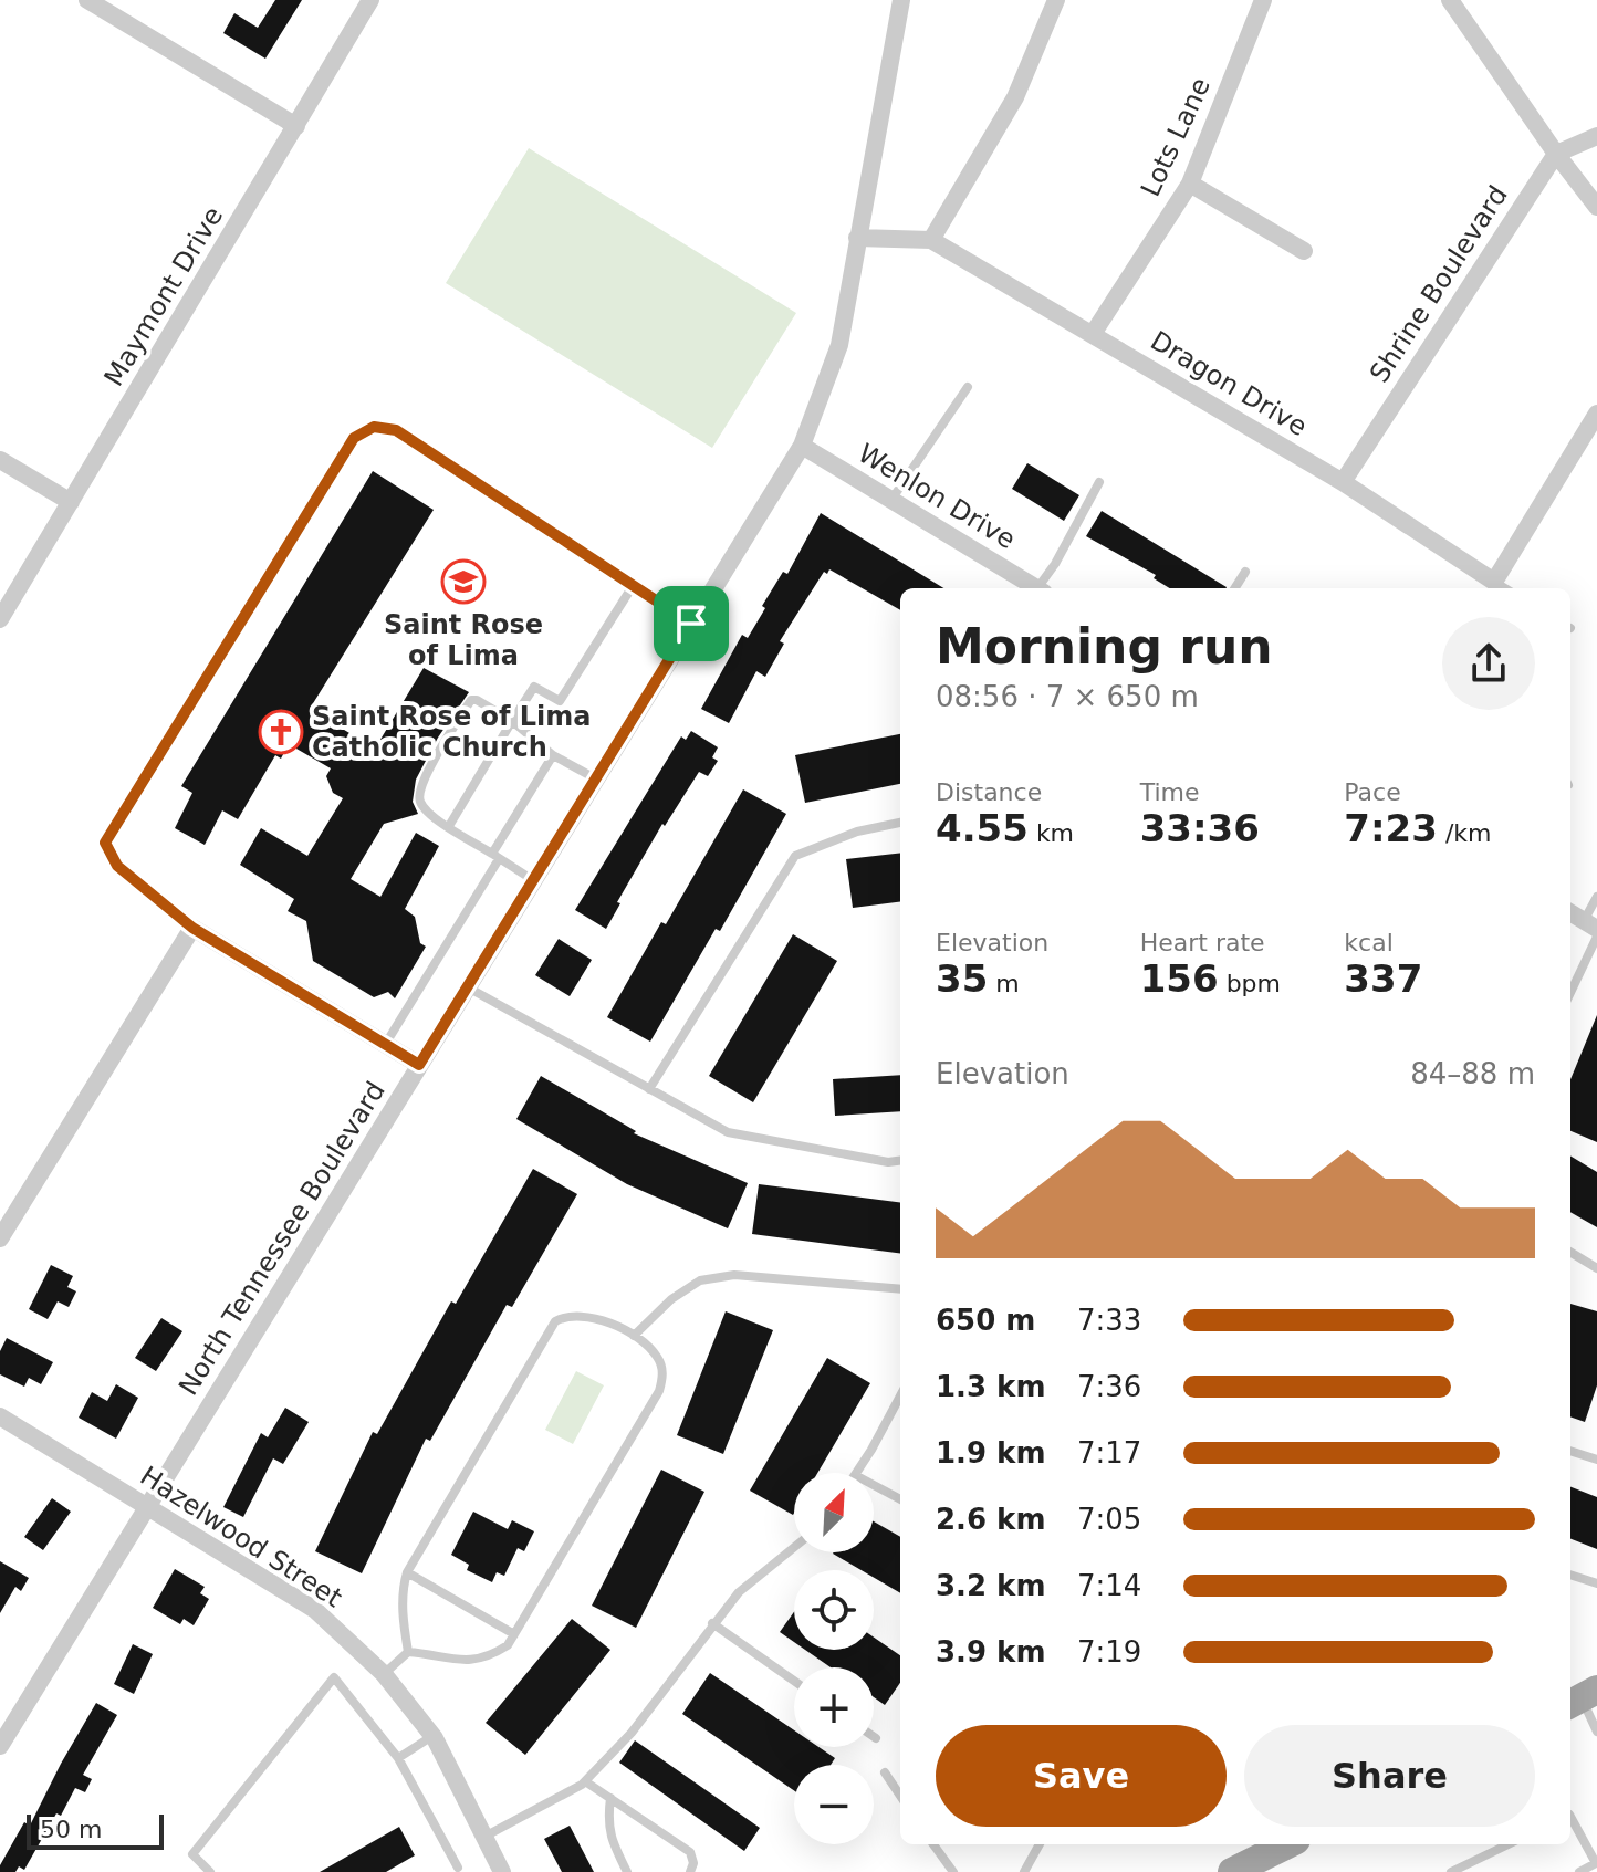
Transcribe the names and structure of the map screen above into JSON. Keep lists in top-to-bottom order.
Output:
{
  "streets": {
    "street": [
      "Lots Lane",
      "Shrine Boulevard",
      "Maymont Drive",
      "Dragon Drive",
      "Wenlon Drive",
      "North Tennessee Boulevard",
      "Hazelwood Street"
    ]
  },
  "crossings": [
    ["Lots Lane", "Dragon Drive"],
    ["Shrine Boulevard", "Dragon Drive"],
    ["Wenlon Drive", "North Tennessee Boulevard"],
    ["North Tennessee Boulevard", "Hazelwood Street"]
  ],
  "places": {
    "school or university": ["Saint Rose of Lima"],
    "church": ["Saint Rose of Lima Catholic Church"]
  },
  "scale_bar": "50 m",
  "north": "top right",
  "page": {
    "heading": ["Morning run", "08:56 · 7 × 650 m"],
    "stats": [
      ["Distance", "4.55 km"],
      ["Time", "33:36"],
      ["Pace", "7:23 /km"],
      ["Elevation", "35 m"],
      ["Heart rate", "156 bpm"],
      ["kcal", "337"]
    ],
    "chart": ["Elevation", "84–88 m"],
    "list": [
      {
        "name": "650 m",
        "note": "7:33"
      },
      {
        "name": "1.3 km",
        "note": "7:36"
      },
      {
        "name": "1.9 km",
        "note": "7:17"
      },
      {
        "name": "2.6 km",
        "note": "7:05"
      },
      {
        "name": "3.2 km",
        "note": "7:14"
      },
      {
        "name": "3.9 km",
        "note": "7:19"
      }
    ],
    "map_buttons": ["+", "−"],
    "buttons": ["Save", "Share"],
    "scale": "50 m"
  }
}
